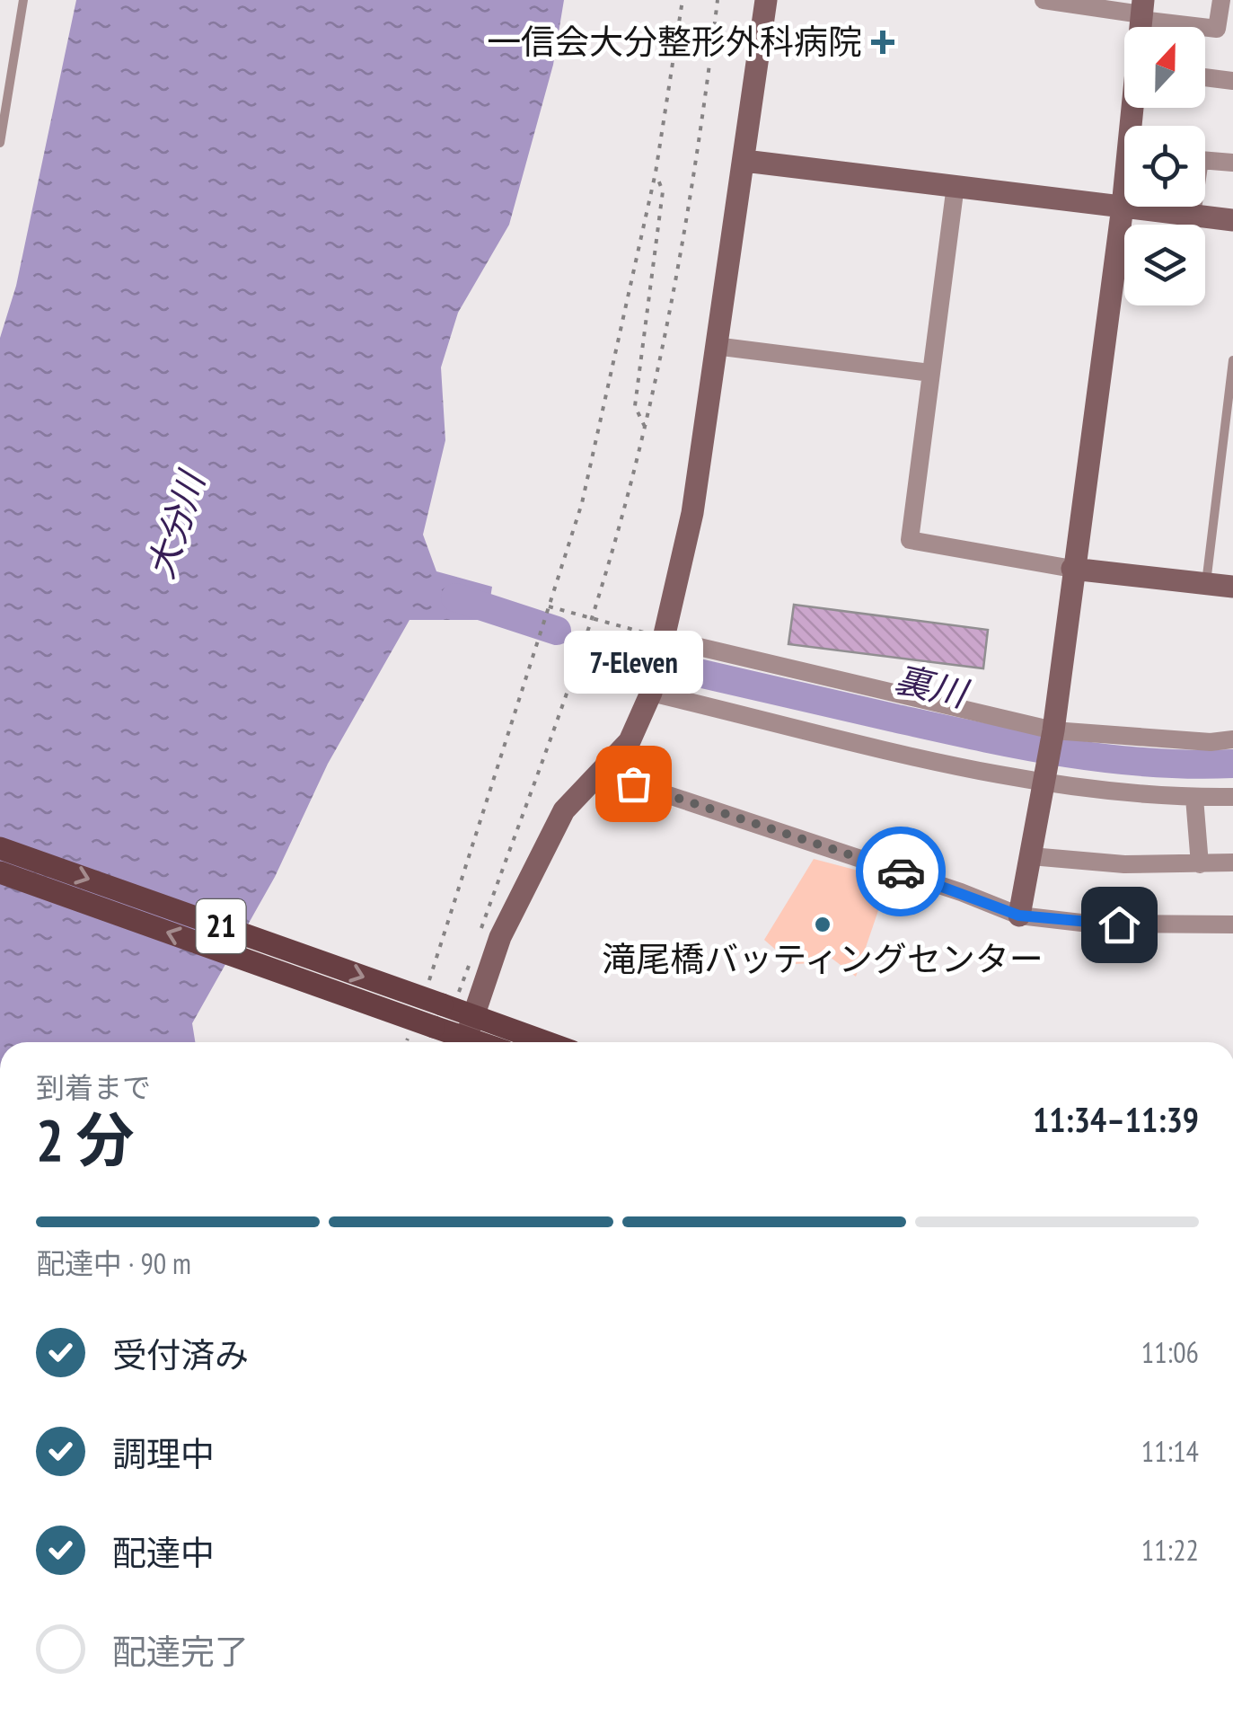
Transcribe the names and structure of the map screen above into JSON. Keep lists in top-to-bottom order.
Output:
{
  "streets": {
    "main road": ["21"]
  },
  "water": ["大分川", "裏川"],
  "places": {
    "health": ["一信会大分整形外科病院"],
    "other": ["7-Eleven", "滝尾橋バッティングセンター"]
  },
  "north": "top",
  "page": {
    "bubble": "7-Eleven",
    "heading": ["2 分", "到着まで", "11:34–11:39"],
    "bar": "配達中 · 90 m",
    "list": [
      ["受付済み", "11:06"],
      ["調理中", "11:14"],
      ["配達中", "11:22"],
      "配達完了"
    ]
  }
}
